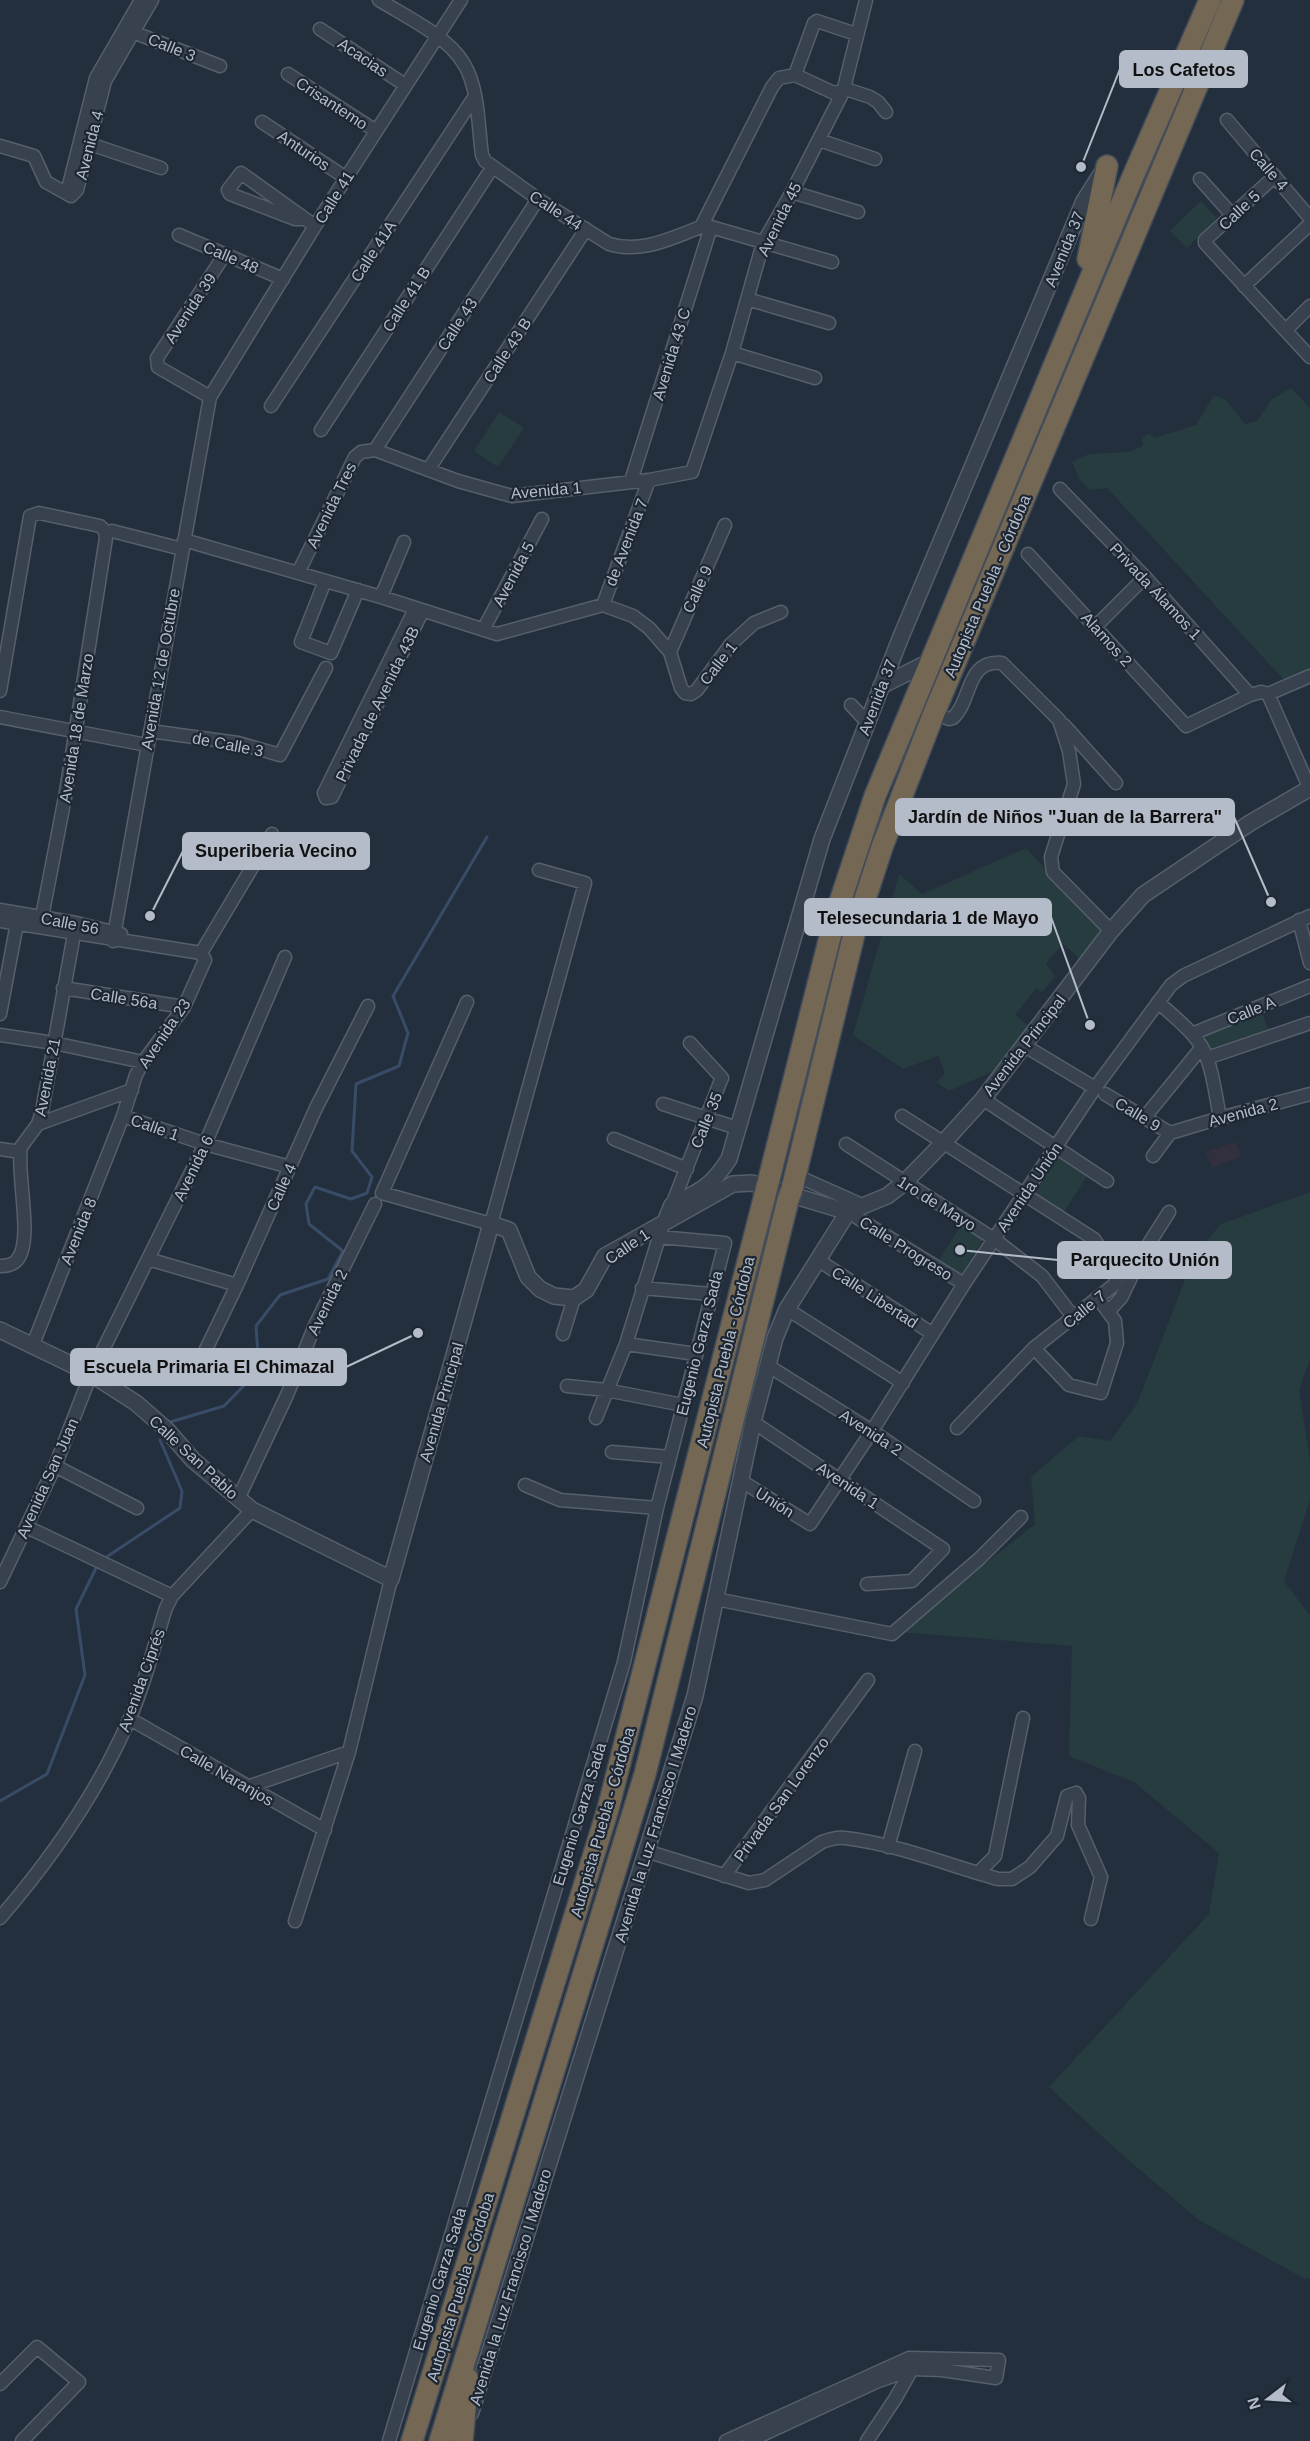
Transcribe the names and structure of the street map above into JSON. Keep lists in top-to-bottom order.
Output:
{
  "streets": {
    "highway": ["Autopista Puebla - Córdoba"],
    "street": [
      "Calle 3",
      "Acacias",
      "Crisantemo",
      "Avenida 4",
      "Anturios",
      "Calle 4",
      "Calle 41",
      "Calle 44",
      "Calle 5",
      "Avenida 45",
      "Avenida 37",
      "Calle 41A",
      "Calle 48",
      "Calle 41 B",
      "Avenida 39",
      "Calle 43",
      "Calle 43 B",
      "Avenida 43 C",
      "Avenida 1",
      "Avenida Tres",
      "de Avenida 7",
      "Avenida 5",
      "Calle 9",
      "Privada Álamos 1",
      "Alamos 2",
      "Calle 1",
      "Avenida 12 de Octubre",
      "Privada de Avenida 43B",
      "Avenida 18 de Marzo",
      "de Calle 3",
      "Calle 56",
      "Calle 56a",
      "Calle A",
      "Avenida 23",
      "Avenida Principal",
      "Avenida 21",
      "Avenida 2",
      "Calle 35",
      "Avenida 6",
      "Avenida Unión",
      "1ro de Mayo",
      "Avenida 8",
      "Calle Progreso",
      "Calle Libertad",
      "Calle 7",
      "Eugenio Garza Sada",
      "Calle San Pablo",
      "Avenida San Juan",
      "Unión",
      "Avenida Ciprés",
      "Calle Naranjos",
      "Privada San Lorenzo",
      "Avenida la Luz Francisco I Madero"
    ]
  },
  "crossings": [
    ["Calle 3", "Avenida 4"],
    ["Acacias", "Calle 41"],
    ["Crisantemo", "Calle 41"],
    ["Anturios", "Calle 41"],
    ["Calle 4", "Calle 5"],
    ["Calle 4", "Calle 1"],
    ["Calle 41", "Calle 48"],
    ["Calle 41", "Avenida 39"],
    ["Calle 41", "Avenida 12 de Octubre"],
    ["Calle 44", "Calle 41 B"],
    ["Calle 44", "Calle 43"],
    ["Calle 44", "Calle 43 B"],
    ["Calle 44", "Avenida 43 C"],
    ["Avenida 45", "Avenida 1"],
    ["Avenida 37", "Calle 35"],
    ["Calle 48", "Avenida 39"],
    ["Avenida 39", "Avenida 12 de Octubre"],
    ["Calle 43", "Avenida 1"],
    ["Calle 43", "Avenida Tres"],
    ["Calle 43 B", "Avenida 1"],
    ["Avenida 43 C", "Avenida 1"],
    ["Avenida 1", "Avenida Tres"],
    ["Avenida 1", "de Avenida 7"],
    ["Avenida 1", "Avenida Unión"],
    ["Avenida 1", "Avenida la Luz Francisco I Madero"],
    ["de Avenida 7", "Calle 1"],
    ["Calle 9", "Calle 1"],
    ["Calle 9", "Avenida Principal"],
    ["Calle 9", "Avenida 2"],
    ["Calle 9", "Avenida Unión"],
    ["Privada Álamos 1", "Alamos 2"],
    ["Calle 1", "Avenida 23"],
    ["Calle 1", "Avenida Principal"],
    ["Calle 1", "Avenida 6"],
    ["Calle 1", "Avenida 8"],
    ["Calle 1", "Calle Progreso"],
    ["Calle 1", "Avenida la Luz Francisco I Madero"],
    ["Avenida 12 de Octubre", "de Calle 3"],
    ["Avenida 12 de Octubre", "Calle 56"],
    ["Avenida 18 de Marzo", "Calle 56"],
    ["Calle 56", "Avenida 23"],
    ["Calle 56", "Avenida 21"],
    ["Calle 56a", "Avenida 23"],
    ["Calle 56a", "Avenida 21"],
    ["Avenida 23", "Avenida 8"],
    ["Avenida Principal", "1ro de Mayo"],
    ["Avenida Principal", "Calle Progreso"],
    ["Avenida Principal", "Calle San Pablo"],
    ["Avenida Principal", "Calle Naranjos"],
    ["Avenida Principal", "Avenida la Luz Francisco I Madero"],
    ["Avenida 2", "Avenida Unión"],
    ["Avenida 2", "Calle San Pablo"],
    ["Avenida 2", "Avenida la Luz Francisco I Madero"],
    ["Avenida 6", "Calle San Pablo"],
    ["Avenida 6", "Avenida San Juan"],
    ["Avenida Unión", "1ro de Mayo"],
    ["Avenida Unión", "Calle Progreso"],
    ["Avenida Unión", "Calle Libertad"],
    ["Avenida Unión", "Calle 7"],
    ["Avenida Unión", "Unión"],
    ["1ro de Mayo", "Calle 7"],
    ["Avenida 8", "Calle San Pablo"],
    ["Calle Progreso", "Avenida la Luz Francisco I Madero"],
    ["Calle Libertad", "Avenida la Luz Francisco I Madero"],
    ["Calle San Pablo", "Avenida San Juan"],
    ["Calle San Pablo", "Avenida Ciprés"],
    ["Unión", "Avenida la Luz Francisco I Madero"],
    ["Avenida Ciprés", "Calle Naranjos"]
  ],
  "places": [
    "Los Cafetos",
    "Jardín de Niños \"Juan de la Barrera\"",
    "Superiberia Vecino",
    "Telesecundaria 1 de Mayo",
    "Parquecito Unión",
    "Escuela Primaria El Chimazal"
  ],
  "north": "left"
}
